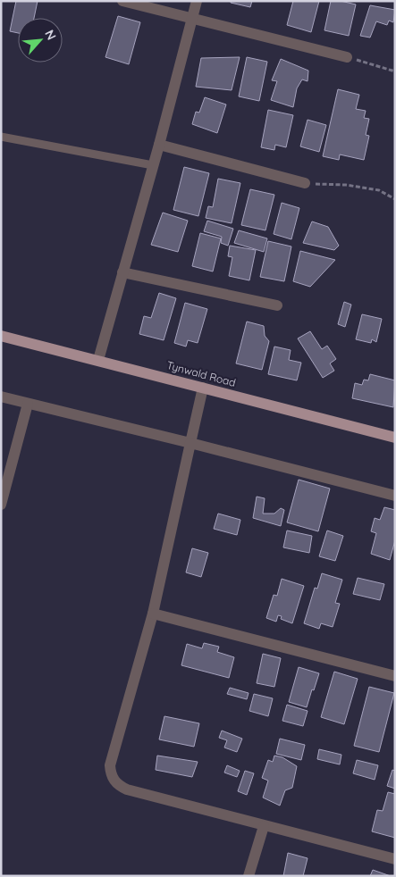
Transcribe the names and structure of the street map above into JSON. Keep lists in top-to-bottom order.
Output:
{
  "streets": {
    "main road": ["Tynwald Road"]
  },
  "north": "top right"
}
